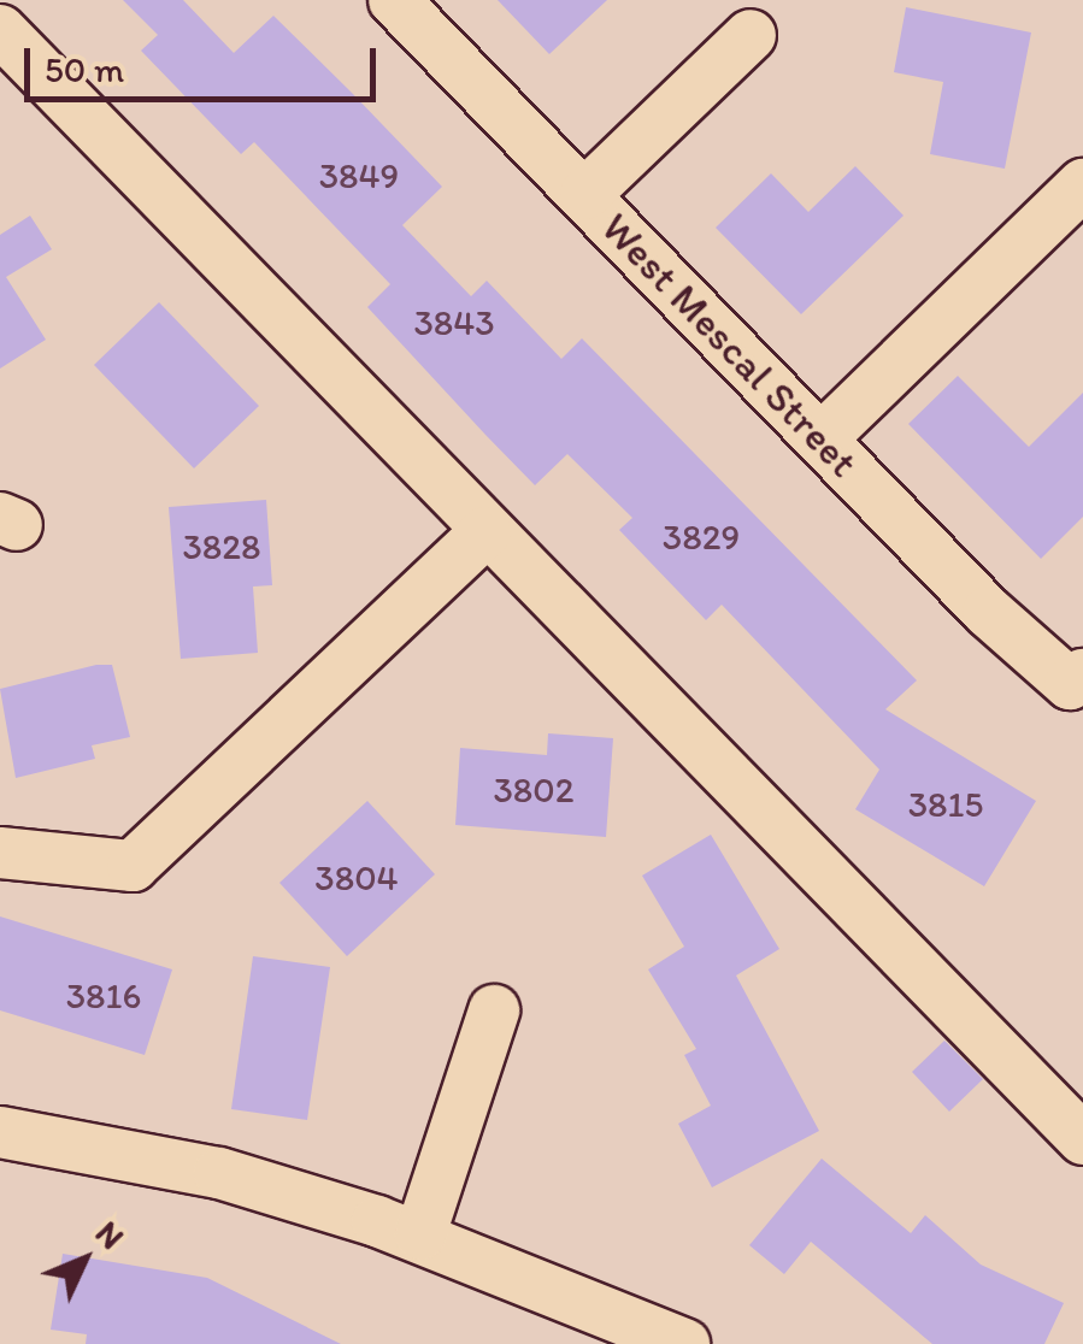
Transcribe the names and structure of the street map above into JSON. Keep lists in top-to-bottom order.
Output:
{
  "streets": {
    "street": ["West Mescal Street"]
  },
  "house_numbers": [
    "3849",
    "3843",
    "3829",
    "3828",
    "3802",
    "3815",
    "3804",
    "3816"
  ],
  "scale_bar": "50 m",
  "north": "top right"
}
